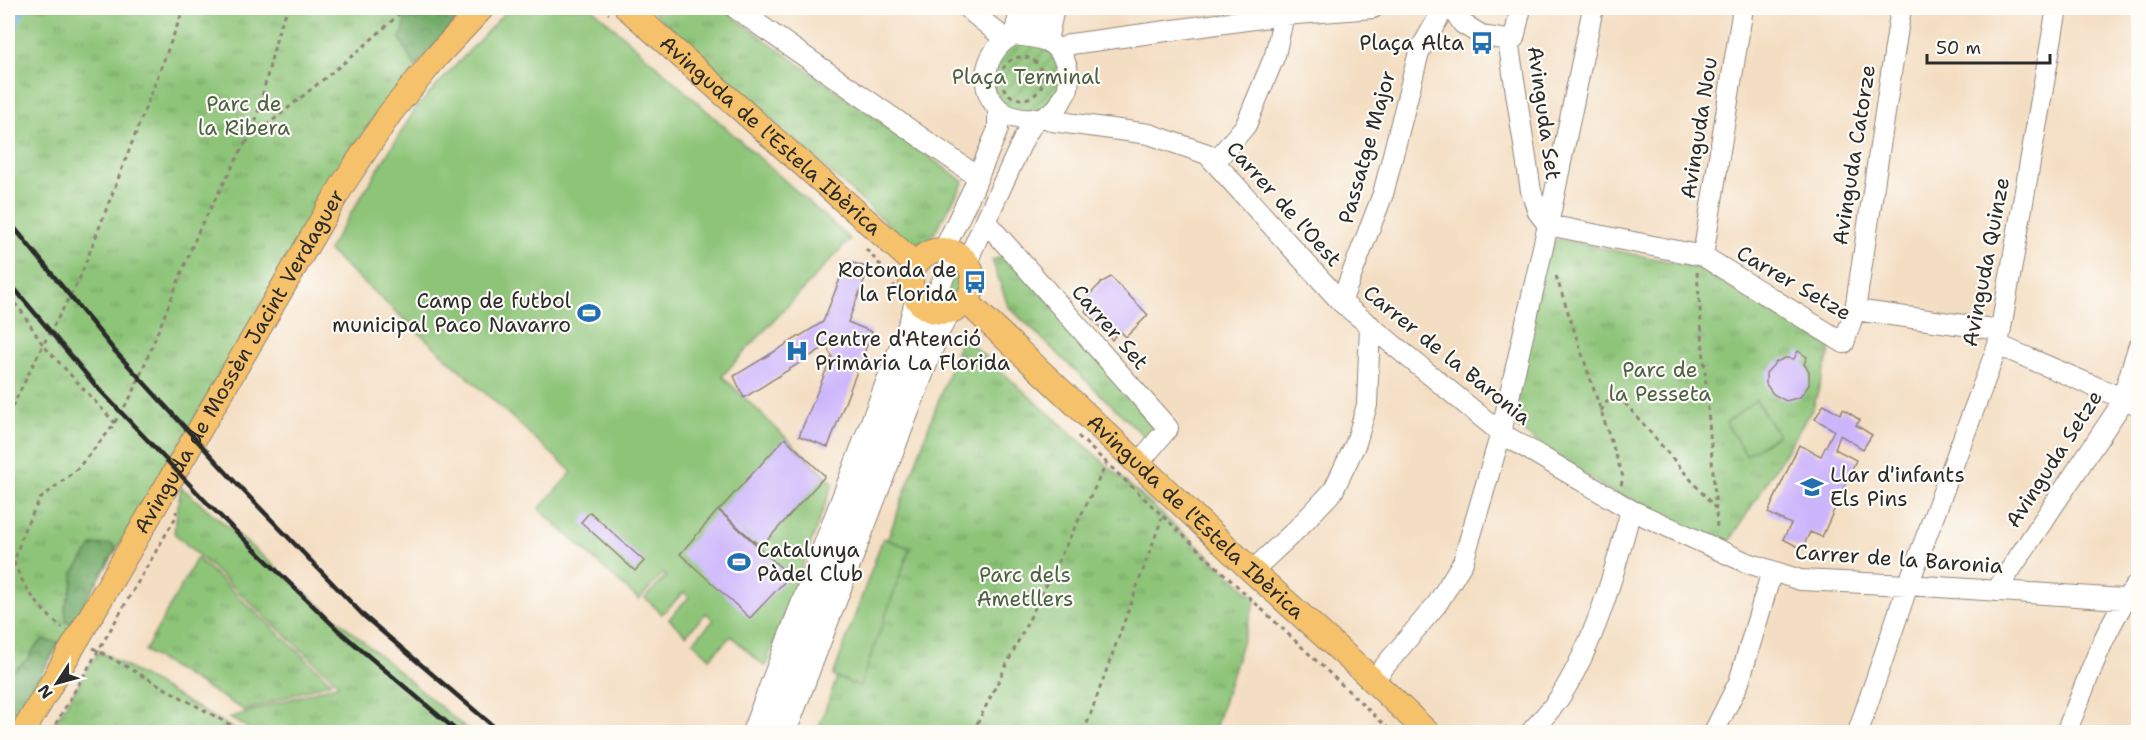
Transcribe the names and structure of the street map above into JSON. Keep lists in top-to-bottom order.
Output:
{
  "streets": {
    "main road": ["Avinguda de l'Estela Ibèrica", "Avinguda de Mossèn Jacint Verdaguer"],
    "street": [
      "Avinguda Set",
      "Avinguda Nou",
      "Passatge Major",
      "Avinguda Catorze",
      "Carrer de l'Oest",
      "Avinguda Quinze",
      "Carrer Setze",
      "Carrer Set",
      "Carrer de la Baronia",
      "Avinguda Setze"
    ]
  },
  "crossings": [
    ["Avinguda Set", "Carrer Setze"],
    ["Avinguda Nou", "Carrer Setze"],
    ["Avinguda de l'Estela Ibèrica", "Carrer Set"],
    ["Passatge Major", "Carrer de l'Oest"],
    ["Passatge Major", "Carrer de la Baronia"],
    ["Avinguda Catorze", "Carrer Setze"],
    ["Carrer de l'Oest", "Carrer de la Baronia"],
    ["Avinguda Quinze", "Carrer Setze"],
    ["Avinguda Quinze", "Carrer de la Baronia"],
    ["Carrer Setze", "Avinguda Setze"],
    ["Carrer de la Baronia", "Avinguda Setze"]
  ],
  "parks": [
    "Plaça Terminal",
    "Parc de la Ribera",
    "Parc de la Pesseta",
    "Parc dels Ametllers"
  ],
  "places": {
    "bus stop": ["Plaça Alta", "Rotonda de la Florida"],
    "sports": ["Camp de futbol municipal Paco Navarro", "Catalunya Pàdel Club"],
    "hospital": ["Centre d'Atenció Primària La Florida"],
    "school or university": ["Llar d'infants Els Pins"]
  },
  "scale_bar": "50 m",
  "north": "bottom left"
}
